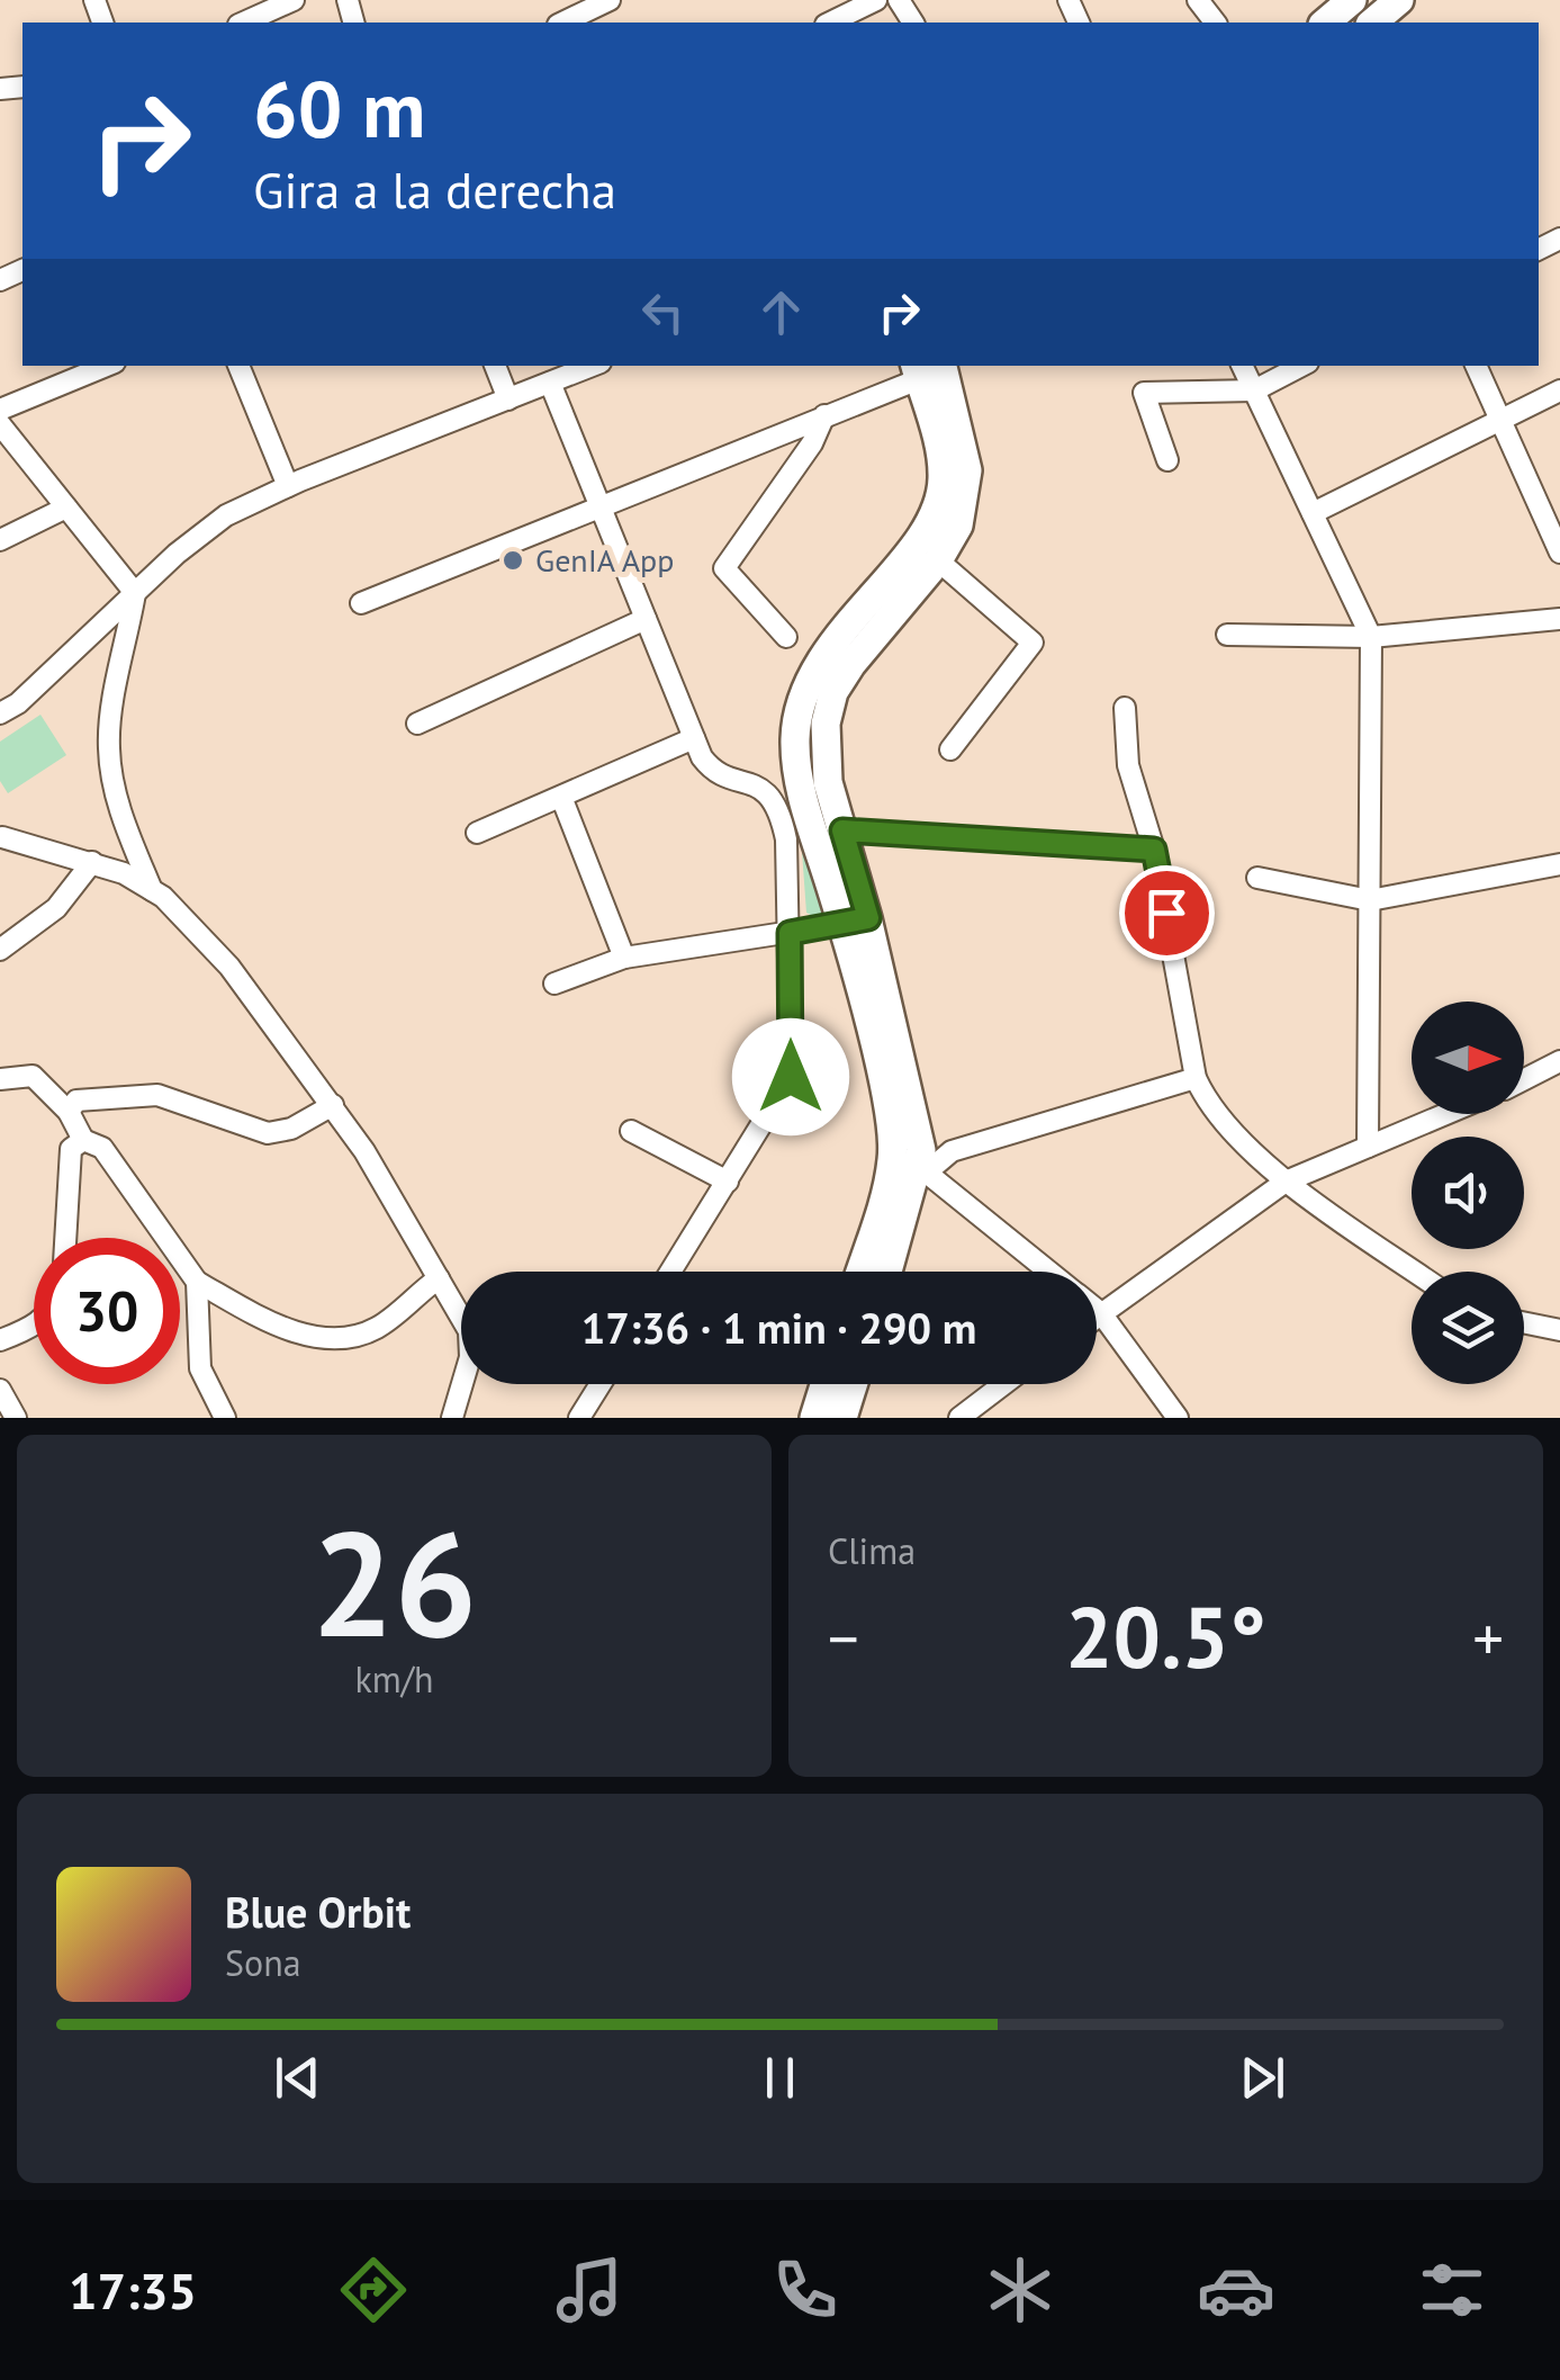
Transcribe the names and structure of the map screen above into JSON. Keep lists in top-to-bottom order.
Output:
{
  "places": ["GenIA App"],
  "north": "right",
  "page": {
    "turn": ["60 m", "Gira a la derecha"],
    "limit": "30",
    "trip": "17:36 · 1 min · 290 m",
    "tile": [
      ["26", "km/h"],
      "Clima"
    ],
    "heat": ["−", "20.5°", "+"],
    "song": ["Blue Orbit", "Sona"],
    "tabs": "17:35"
  }
}
